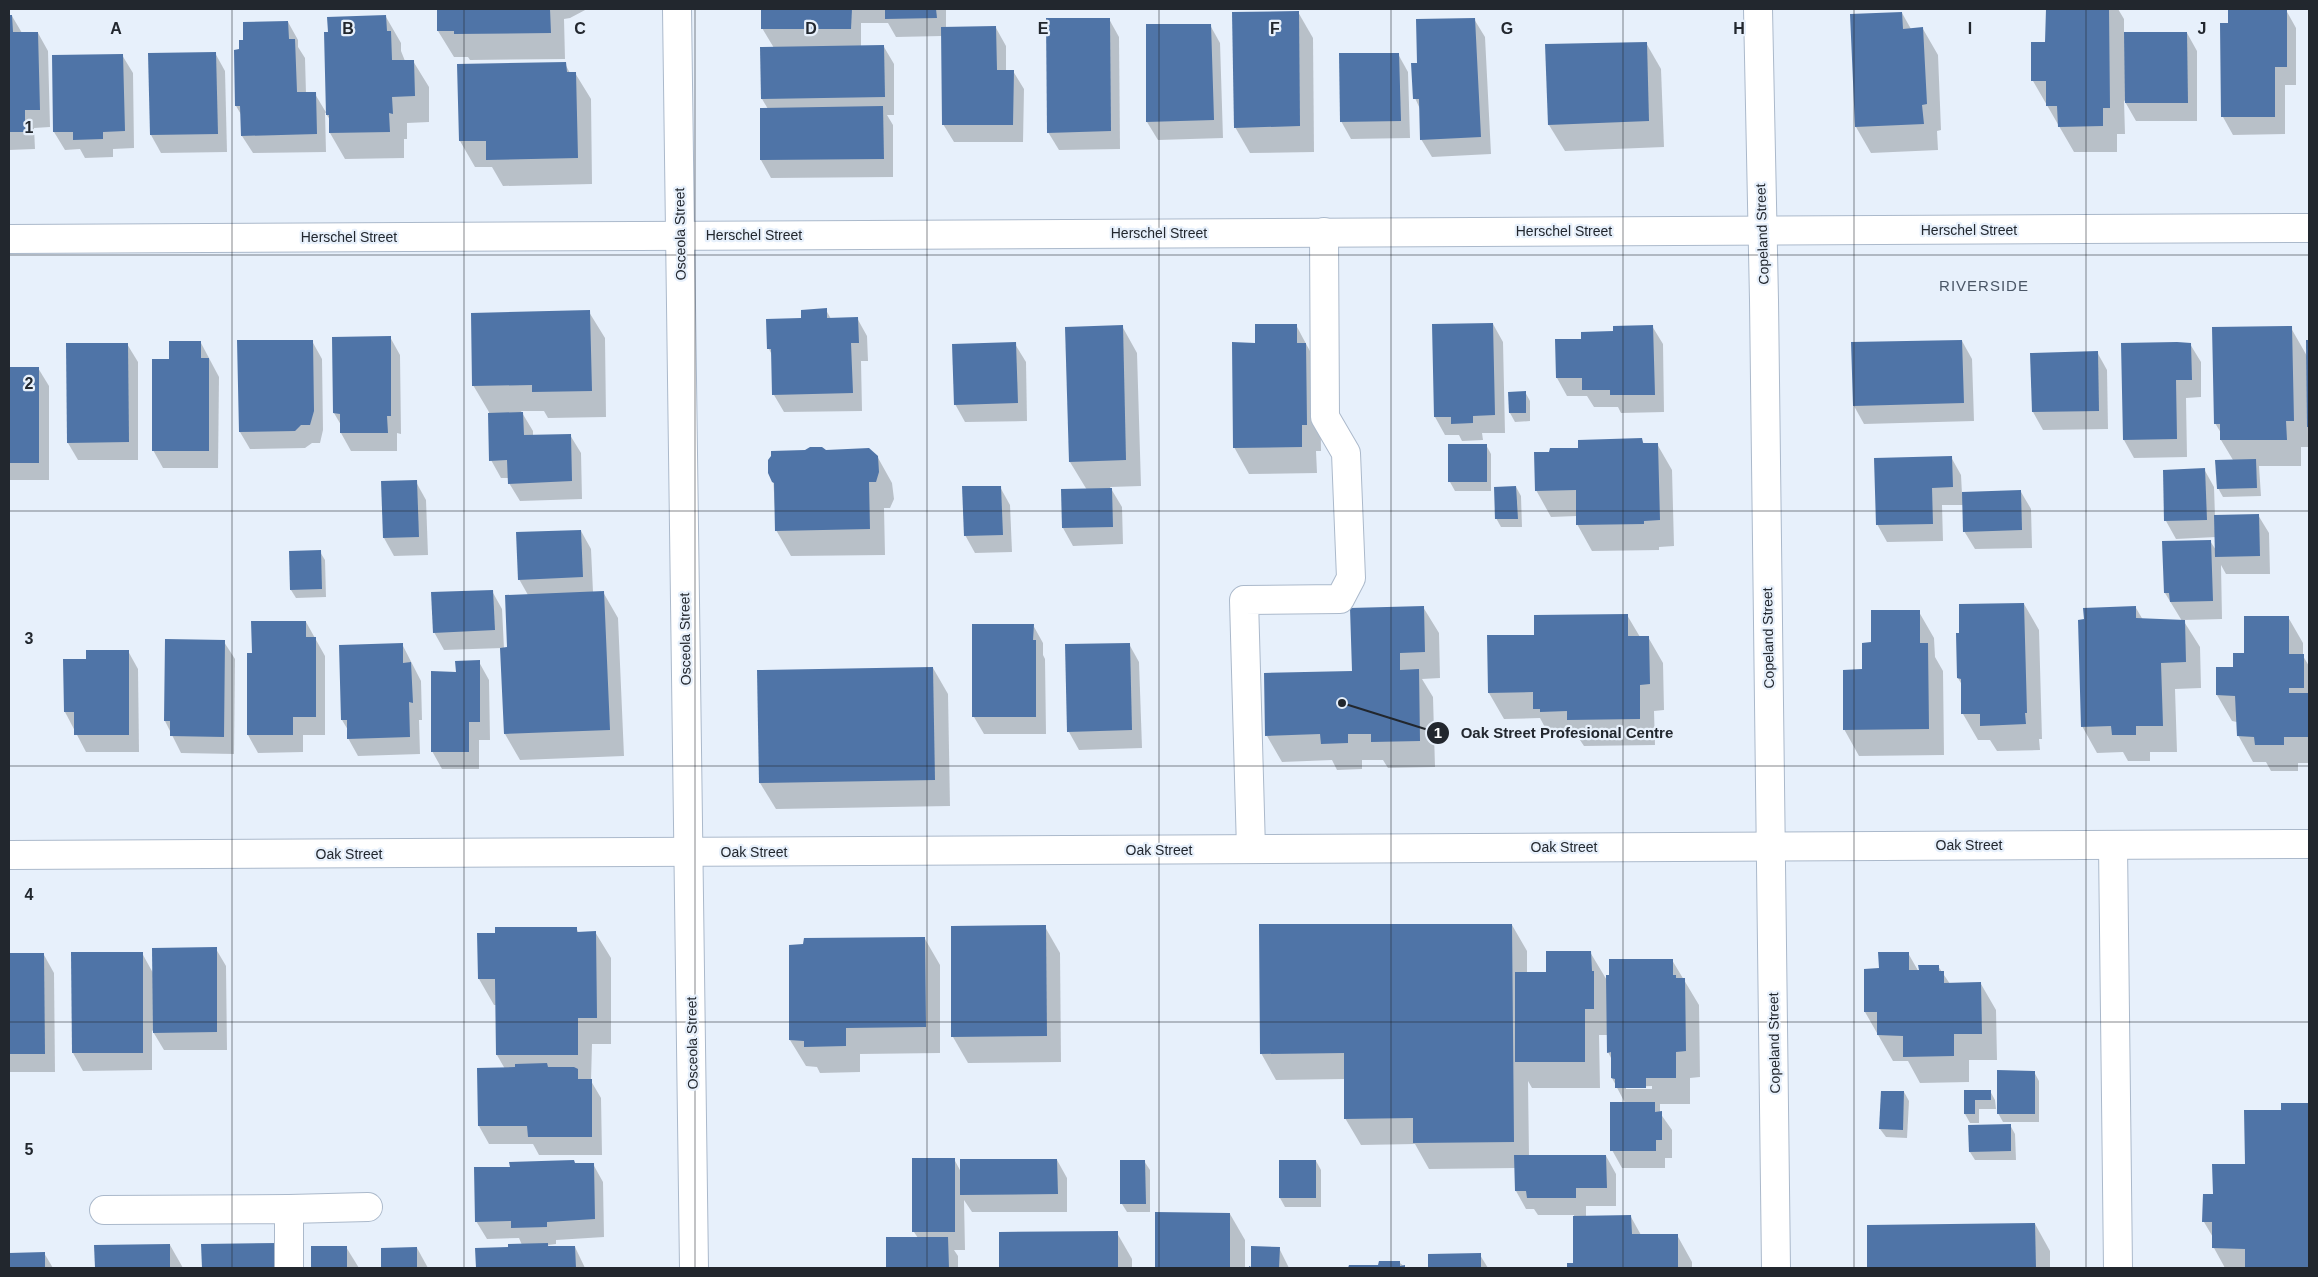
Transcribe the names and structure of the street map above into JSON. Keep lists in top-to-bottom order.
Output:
{
  "streets": {
    "street": [
      "Herschel Street",
      "Osceola Street",
      "Copeland Street",
      "Oak Street"
    ]
  },
  "crossings": [
    ["Herschel Street", "Osceola Street"],
    ["Herschel Street", "Copeland Street"],
    ["Osceola Street", "Oak Street"],
    ["Copeland Street", "Oak Street"]
  ],
  "districts": ["RIVERSIDE"],
  "places": ["Oak Street Profesional Centre"],
  "grid": {
    "columns": [
      "A",
      "B",
      "C",
      "D",
      "E",
      "F",
      "G",
      "H",
      "I",
      "J"
    ],
    "rows": [
      "1",
      "2",
      "3",
      "4",
      "5"
    ]
  }
}
